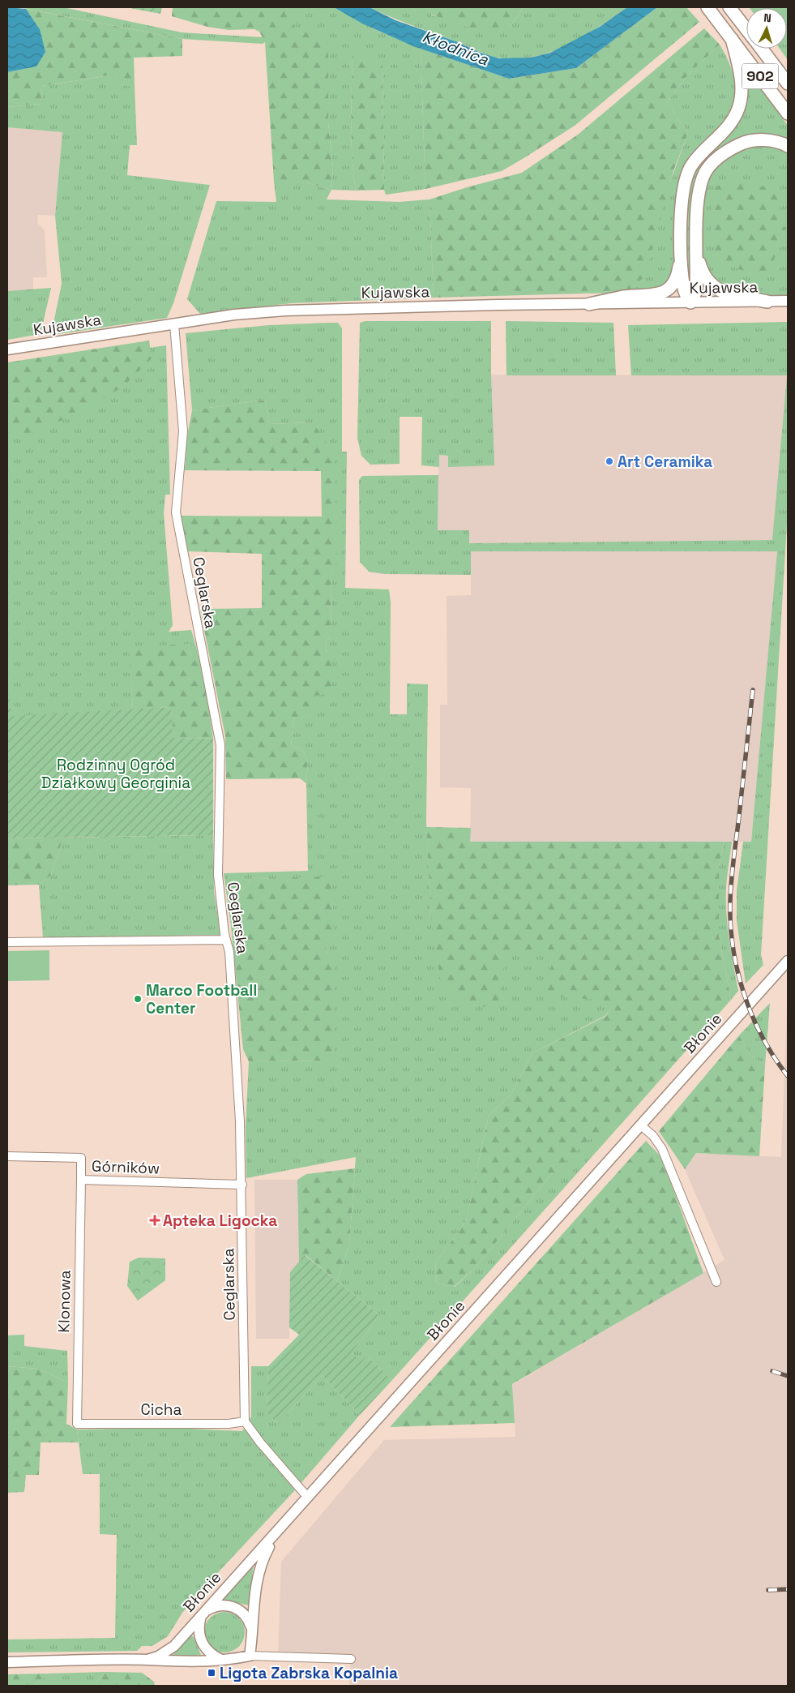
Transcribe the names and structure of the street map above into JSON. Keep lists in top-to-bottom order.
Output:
{
  "streets": {
    "main road": ["902"],
    "street": [
      "Kujawska",
      "Ceglarska",
      "Błonie",
      "Górników",
      "Klonowa",
      "Cicha"
    ]
  },
  "crossings": [
    ["Kujawska", "Ceglarska"],
    ["Ceglarska", "Górników"],
    ["Ceglarska", "Cicha"],
    ["Górników", "Klonowa"],
    ["Klonowa", "Cicha"]
  ],
  "water": ["Kłodnica"],
  "parks": ["Rodzinny Ogród Działkowy Georginia"],
  "places": {
    "other": ["Art Ceramika", "Marco Football Center"],
    "health": ["Apteka Ligocka"],
    "transit": ["Ligota Zabrska Kopalnia"]
  },
  "north": "top"
}
